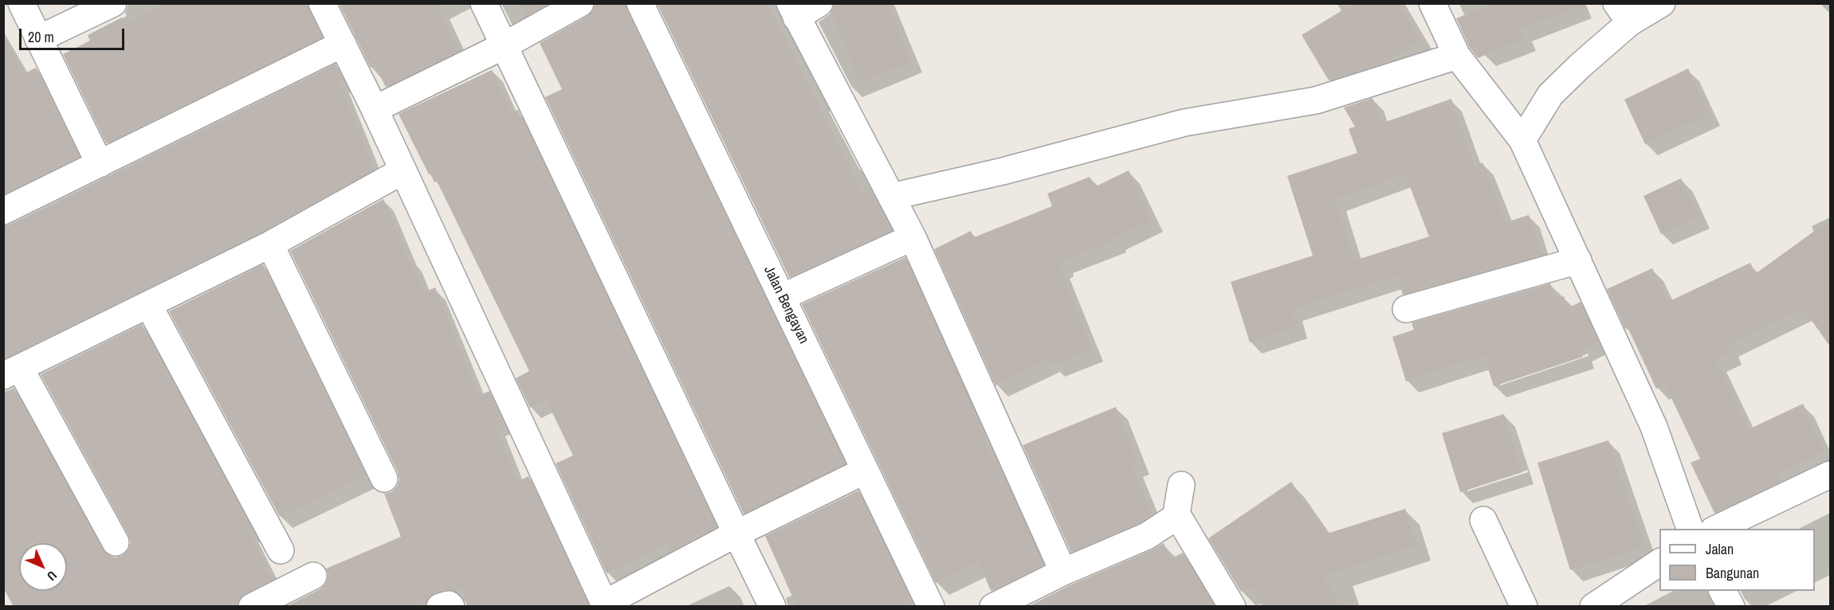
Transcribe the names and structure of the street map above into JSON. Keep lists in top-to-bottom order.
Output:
{
  "streets": {
    "street": ["Jalan Bengayan"]
  },
  "legend": ["Jalan", "Bangunan"],
  "scale_bar": "20 m",
  "north": "bottom right"
}
